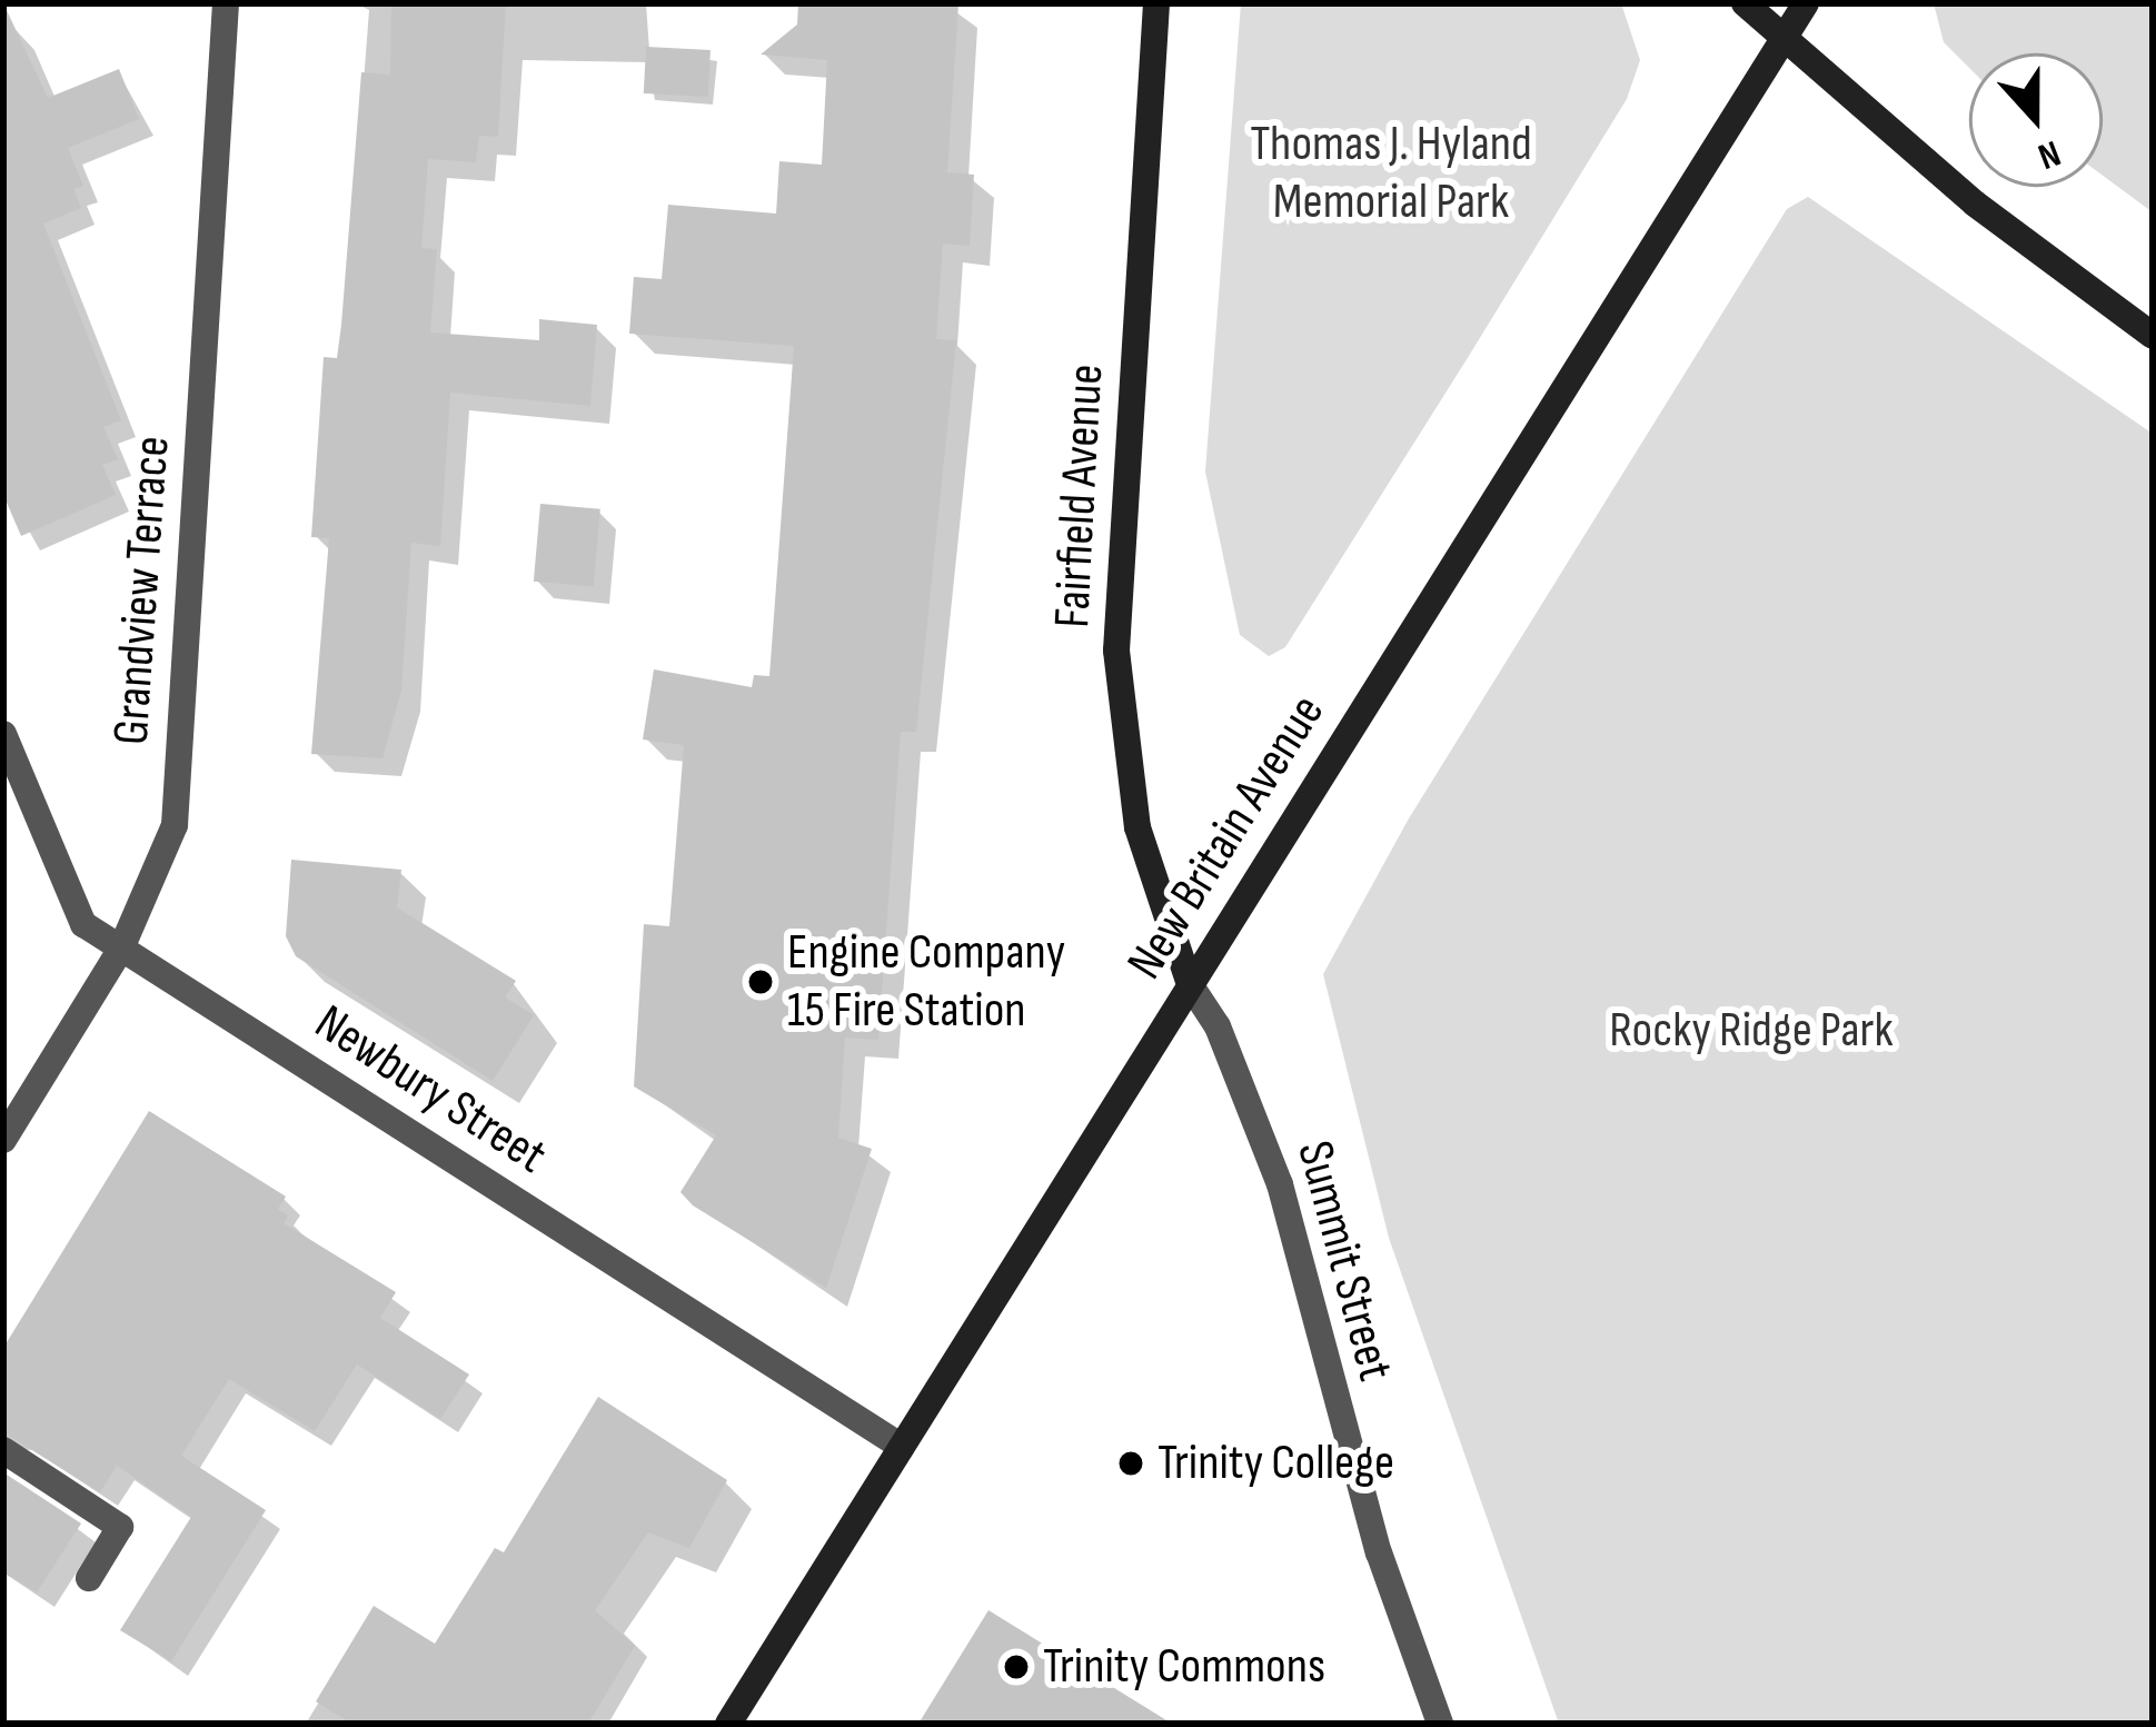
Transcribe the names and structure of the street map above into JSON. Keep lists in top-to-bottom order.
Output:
{
  "streets": {
    "main road": ["Fairfield Avenue", "New Britain Avenue"],
    "street": ["Grandview Terrace", "Newbury Street", "Summit Street"]
  },
  "crossings": [
    ["Fairfield Avenue", "New Britain Avenue"],
    ["Fairfield Avenue", "Summit Street"],
    ["Grandview Terrace", "Newbury Street"],
    ["New Britain Avenue", "Newbury Street"],
    ["New Britain Avenue", "Summit Street"]
  ],
  "parks": ["Thomas J. Hyland Memorial Park", "Rocky Ridge Park"],
  "places": ["Engine Company 15 Fire Station", "Trinity College", "Trinity Commons"],
  "north": "bottom"
}
